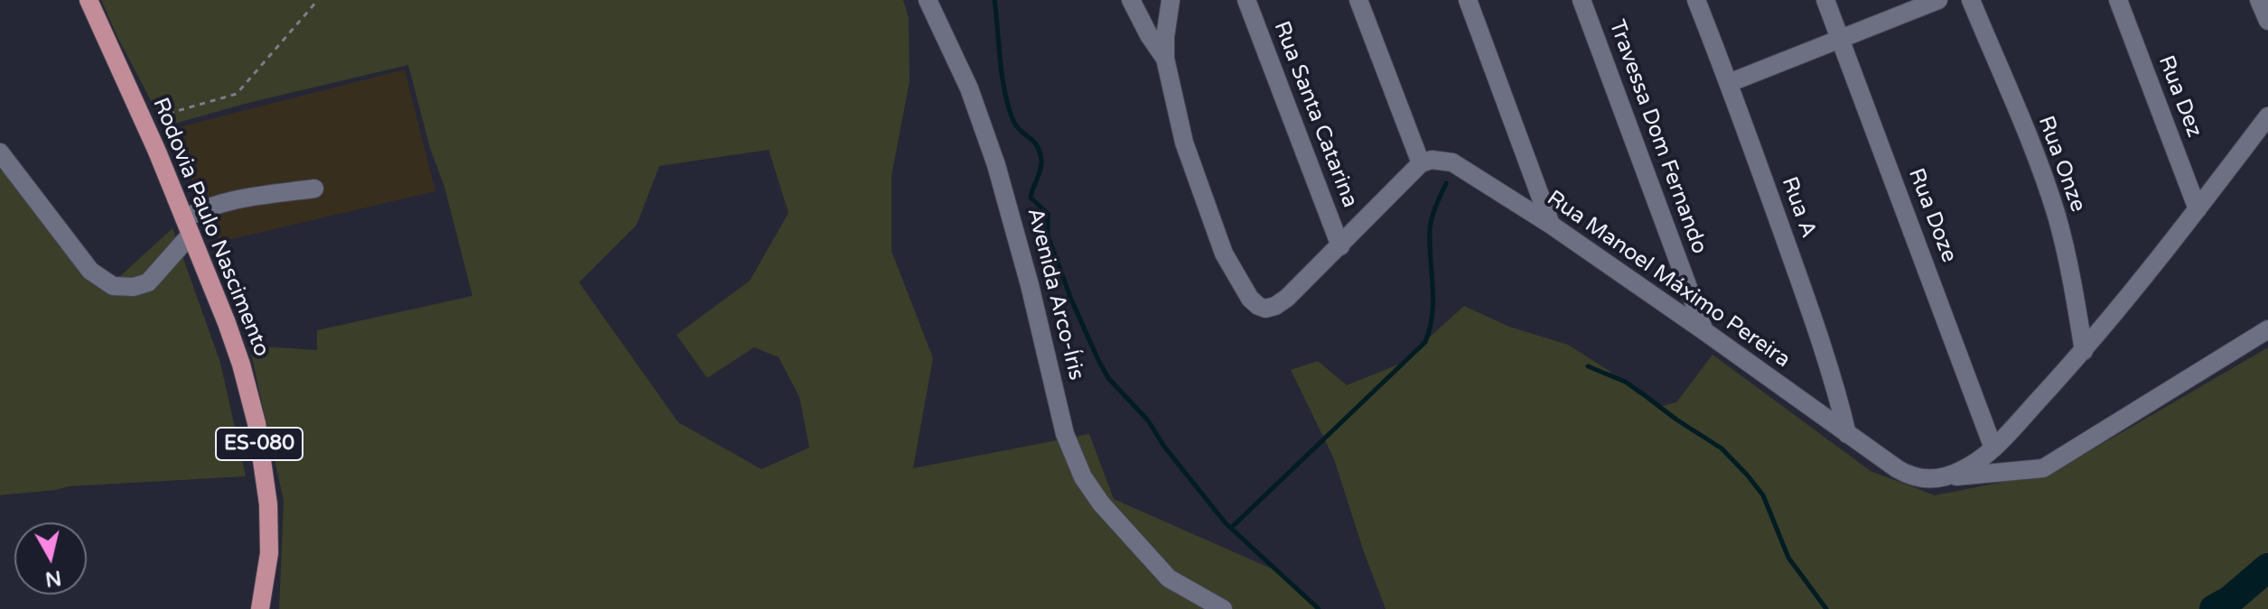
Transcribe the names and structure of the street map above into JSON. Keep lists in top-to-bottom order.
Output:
{
  "streets": {
    "main road": ["Rodovia Paulo Nascimento", "ES-080"],
    "street": [
      "Rua Dez",
      "Rua Santa Catarina",
      "Travessa Dom Fernando",
      "Rua Onze",
      "Rua A",
      "Rua Doze",
      "Rua Manoel Máximo Pereira",
      "Avenida Arco-Íris"
    ]
  },
  "crossings": [
    ["Travessa Dom Fernando", "Rua Manoel Máximo Pereira"],
    ["Rua A", "Rua Manoel Máximo Pereira"]
  ],
  "north": "bottom"
}
